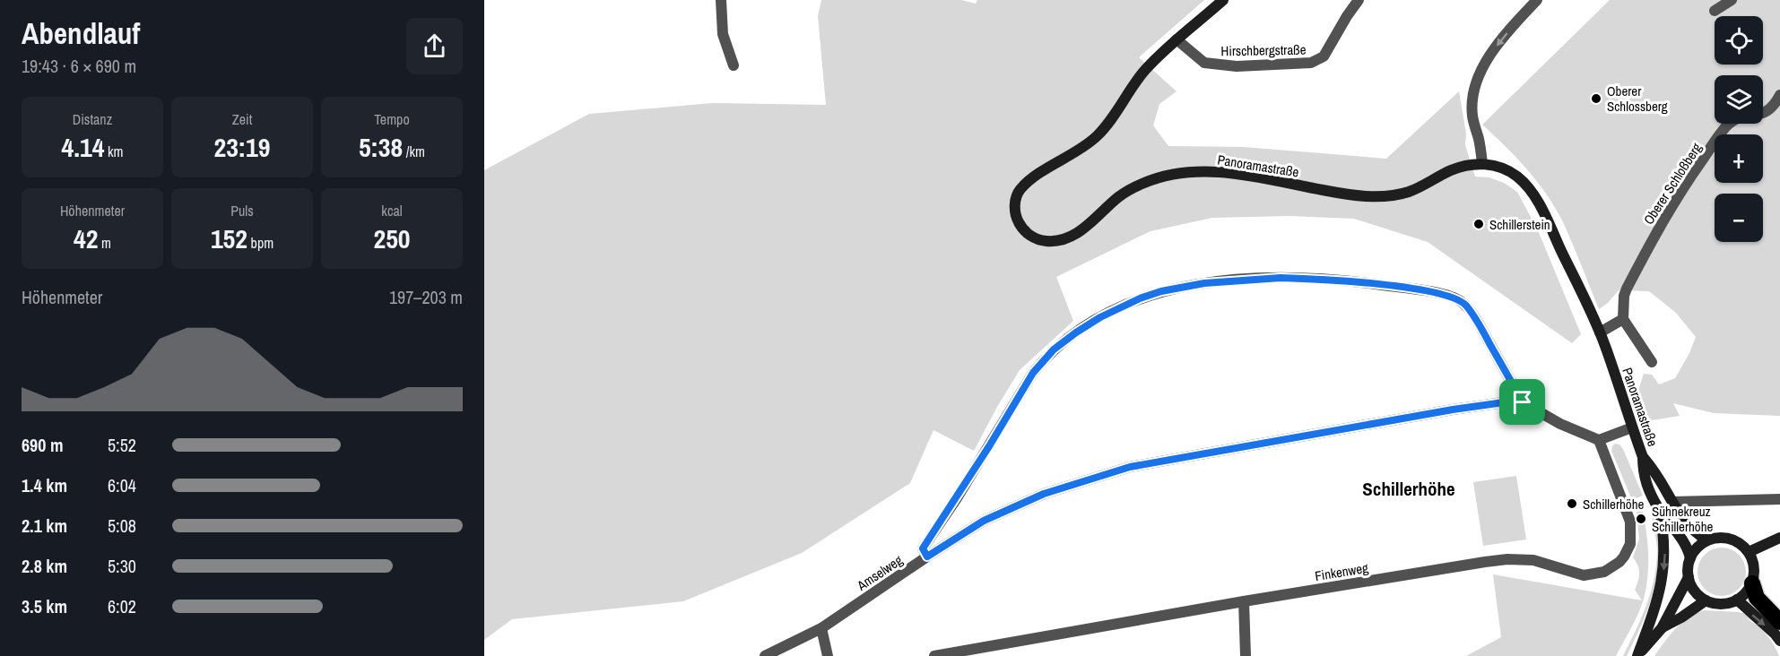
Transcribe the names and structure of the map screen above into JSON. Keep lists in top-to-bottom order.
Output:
{
  "streets": {
    "main road": ["Panoramastraße"],
    "street": [
      "Hirschbergstraße",
      "Oberer Schloßberg",
      "Finkenweg",
      "Amselweg"
    ]
  },
  "crossings": [
    ["Hirschbergstraße", "Panoramastraße"]
  ],
  "districts": ["Schillerhöhe"],
  "places": [
    "Oberer Schlossberg",
    "Schillerstein",
    "Schillerhöhe",
    "Sühnekreuz Schillerhöhe"
  ],
  "page": {
    "heading": ["Abendlauf", "19:43 · 6 × 690 m"],
    "map_buttons": ["+", "−"],
    "stats": [
      ["Distanz", "4.14 km"],
      ["Zeit", "23:19"],
      ["Tempo", "5:38 /km"],
      ["Höhenmeter", "42 m"],
      ["Puls", "152 bpm"],
      ["kcal", "250"]
    ],
    "chart": ["Höhenmeter", "197–203 m"],
    "list": [
      {
        "name": "690 m",
        "note": "5:52"
      },
      {
        "name": "1.4 km",
        "note": "6:04"
      },
      {
        "name": "2.1 km",
        "note": "5:08"
      },
      {
        "name": "2.8 km",
        "note": "5:30"
      },
      {
        "name": "3.5 km",
        "note": "6:02"
      }
    ]
  }
}
